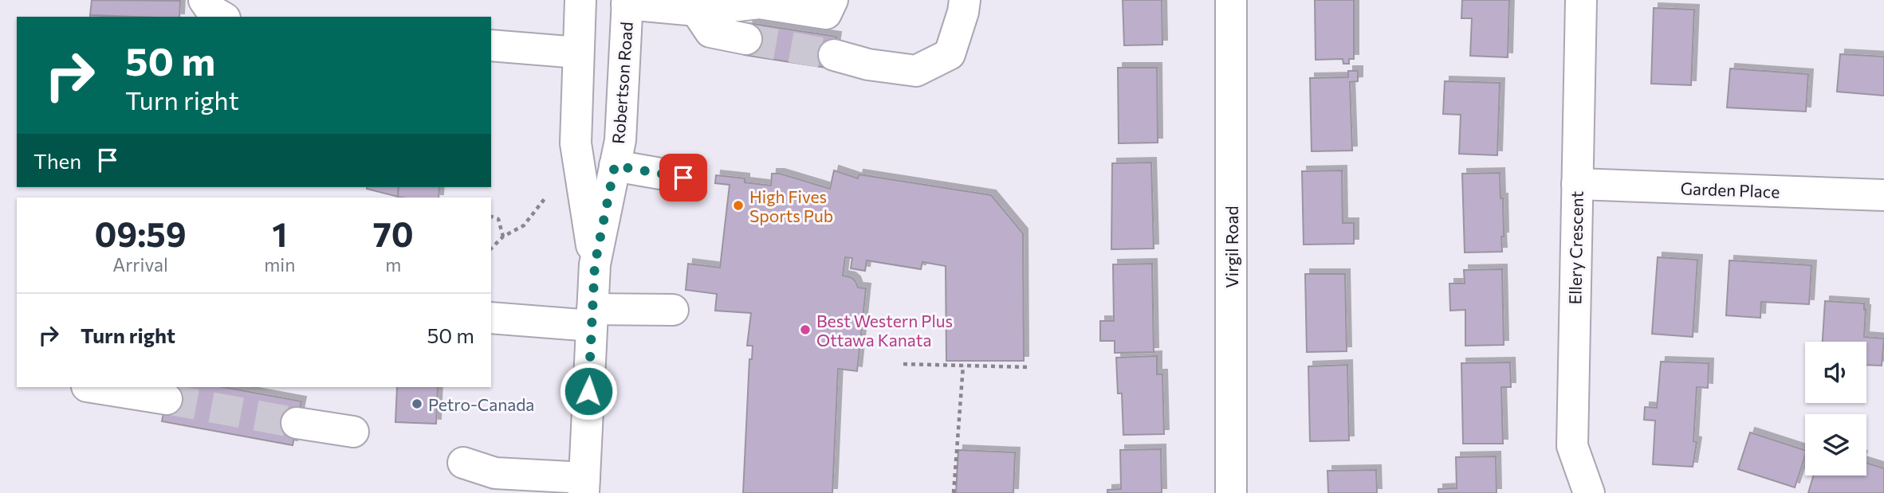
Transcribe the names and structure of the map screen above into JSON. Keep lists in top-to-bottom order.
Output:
{
  "streets": {
    "street": [
      "Robertson Road",
      "Garden Place",
      "Virgil Road",
      "Ellery Crescent"
    ]
  },
  "crossings": [
    ["Garden Place", "Ellery Crescent"]
  ],
  "places": ["High Fives Sports Pub", "Best Western Plus Ottawa Kanata", "Petro-Canada"],
  "page": {
    "turn": ["50 m", "Turn right"],
    "then": "Then",
    "eta": [
      "09:59",
      "Arrival",
      "1",
      "min",
      "70",
      "m"
    ],
    "list": [
      {
        "name": "Turn right",
        "value": "50 m"
      }
    ]
  }
}
